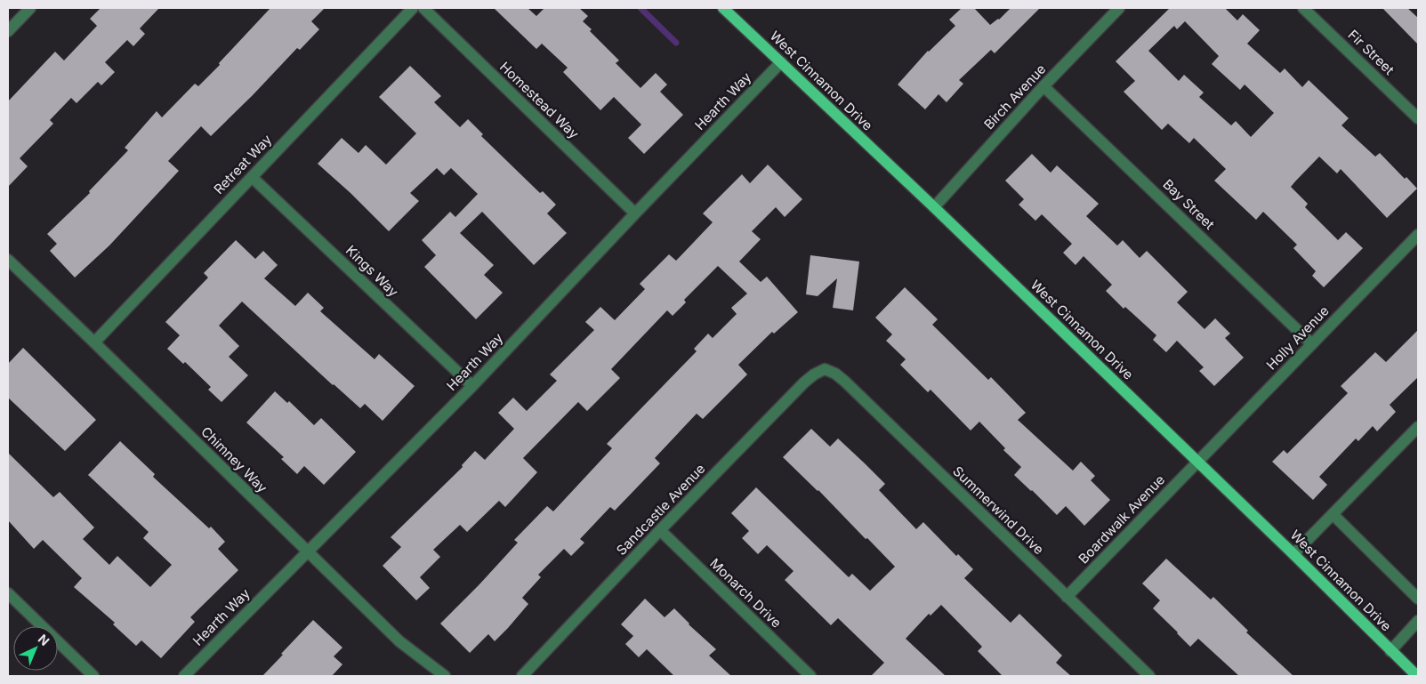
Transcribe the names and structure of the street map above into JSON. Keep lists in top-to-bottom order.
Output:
{
  "streets": {
    "main road": ["West Cinnamon Drive"],
    "street": [
      "Fir Street",
      "Birch Avenue",
      "Homestead Way",
      "Hearth Way",
      "Retreat Way",
      "Bay Street",
      "Kings Way",
      "Holly Avenue",
      "Chimney Way",
      "Sandcastle Avenue",
      "Summerwind Drive",
      "Boardwalk Avenue",
      "Monarch Drive"
    ]
  },
  "crossings": [
    ["West Cinnamon Drive", "Birch Avenue"],
    ["West Cinnamon Drive", "Hearth Way"],
    ["West Cinnamon Drive", "Holly Avenue"],
    ["West Cinnamon Drive", "Boardwalk Avenue"],
    ["Birch Avenue", "Bay Street"],
    ["Homestead Way", "Hearth Way"],
    ["Hearth Way", "Kings Way"],
    ["Hearth Way", "Chimney Way"],
    ["Retreat Way", "Kings Way"],
    ["Retreat Way", "Chimney Way"],
    ["Bay Street", "Holly Avenue"],
    ["Holly Avenue", "Boardwalk Avenue"],
    ["Sandcastle Avenue", "Summerwind Drive"],
    ["Sandcastle Avenue", "Monarch Drive"],
    ["Summerwind Drive", "Boardwalk Avenue"]
  ],
  "north": "top right"
}
